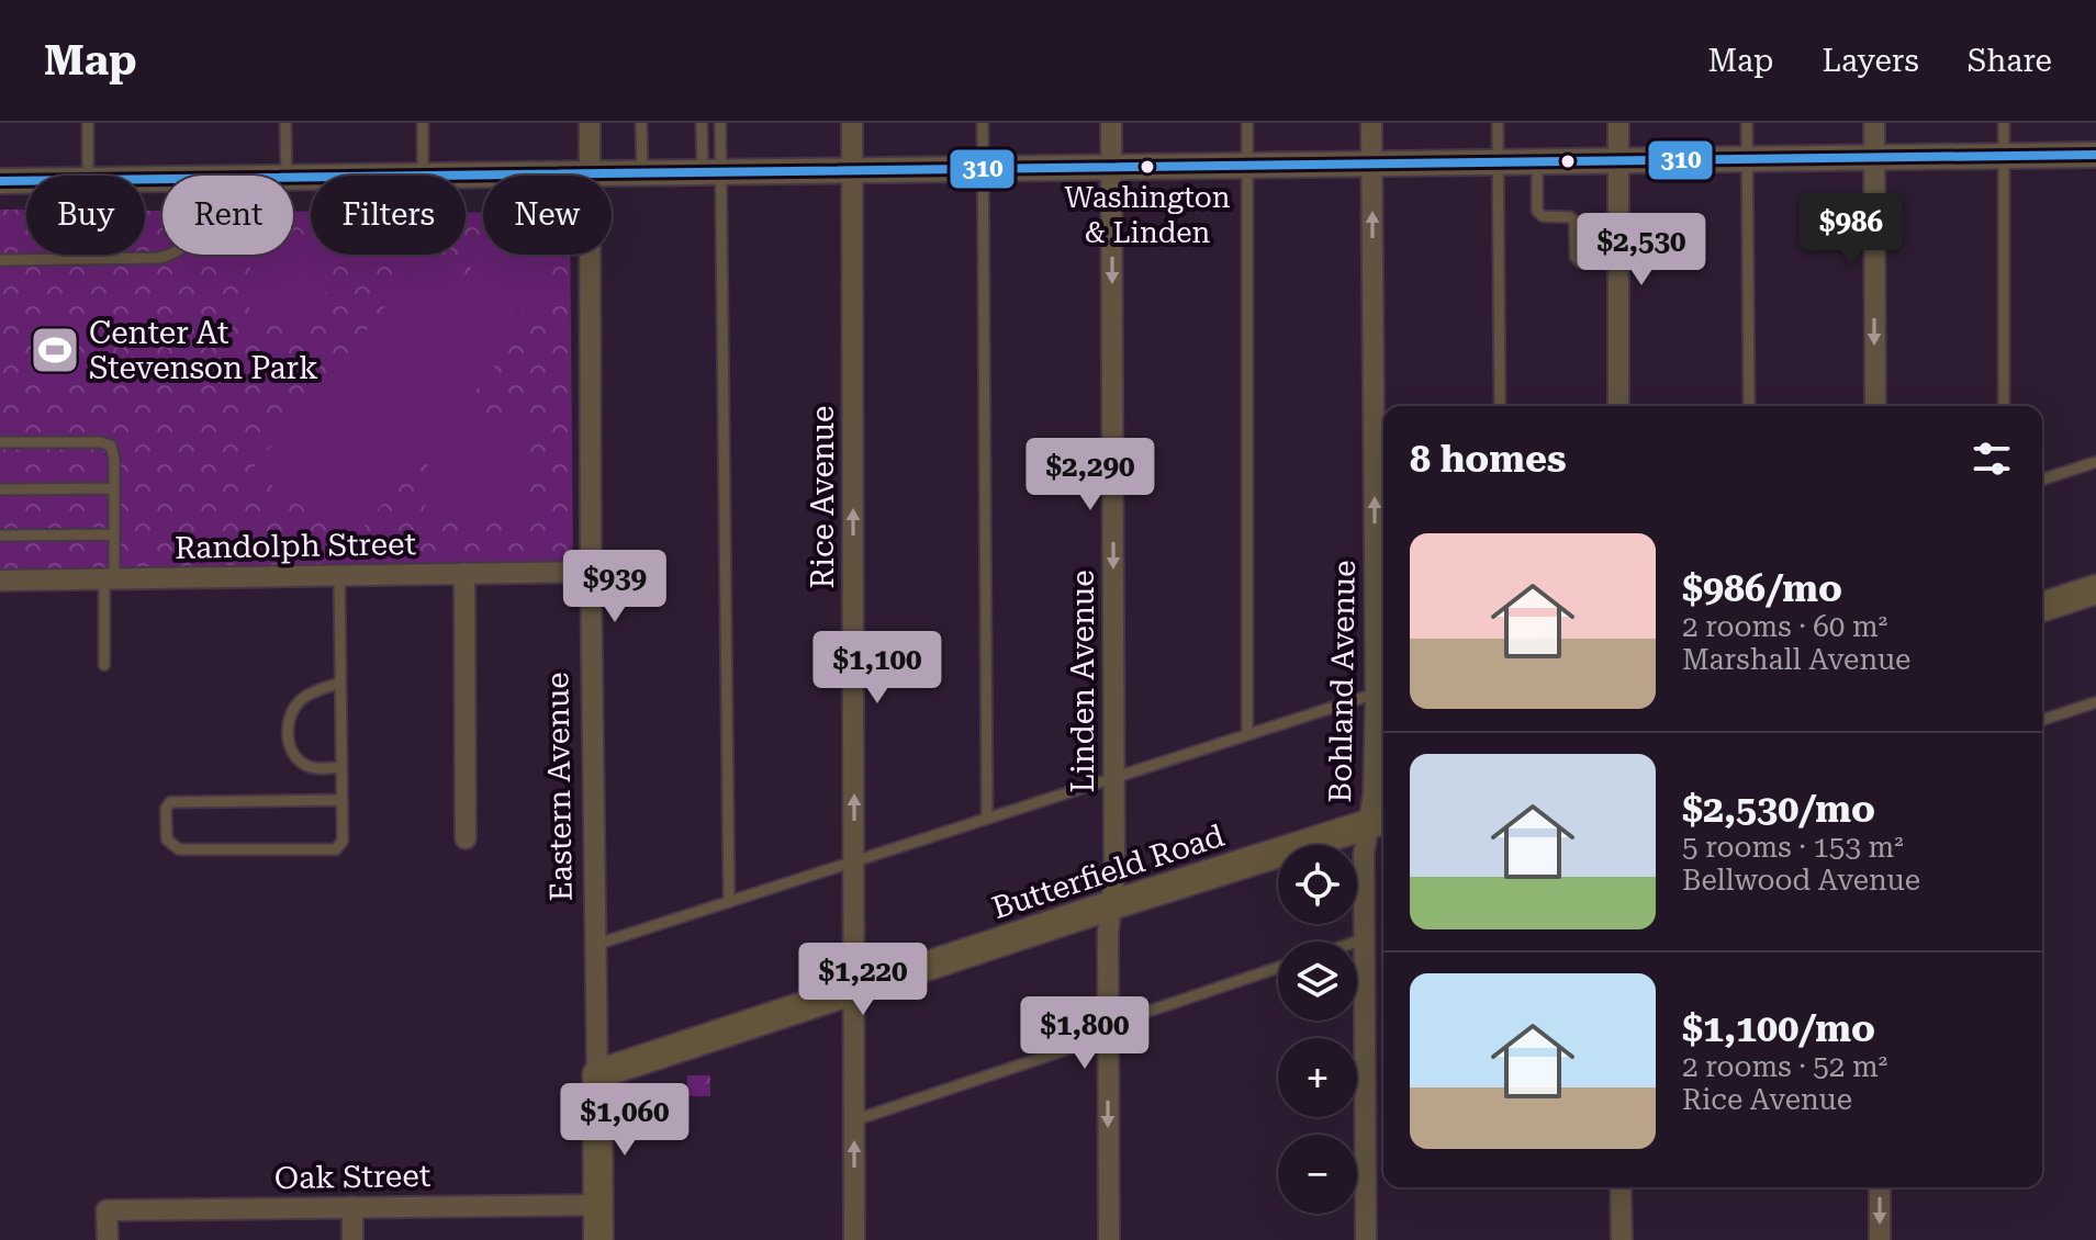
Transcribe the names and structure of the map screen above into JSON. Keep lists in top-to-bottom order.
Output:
{
  "streets": {
    "main road": ["Eastern Avenue", "Butterfield Road"],
    "street": [
      "Rice Avenue",
      "Randolph Street",
      "Linden Avenue",
      "Bohland Avenue",
      "Oak Street"
    ]
  },
  "crossings": [
    ["Rice Avenue", "Butterfield Road"],
    ["Randolph Street", "Eastern Avenue"],
    ["Linden Avenue", "Butterfield Road"],
    ["Bohland Avenue", "Butterfield Road"],
    ["Eastern Avenue", "Butterfield Road"],
    ["Eastern Avenue", "Oak Street"]
  ],
  "one_way": ["Rice Avenue", "Linden Avenue", "Bohland Avenue"],
  "places": {
    "other": ["Washington & Linden"],
    "sports": ["Center At Stevenson Park"]
  },
  "lines": ["transit line 310"],
  "page": {
    "header": "Map",
    "nav": ["Map", "Layers", "Share"],
    "chip": [
      "Buy",
      "Rent",
      "Filters",
      "New"
    ],
    "price": [
      "$986",
      "$2,530",
      "$2,290",
      "$939",
      "$1,100",
      "$1,220",
      "$1,800",
      "$1,060"
    ],
    "heading": "8 homes",
    "list": [
      {
        "name": "$986/mo",
        "note": "2 rooms · 60 m² · Marshall Avenue"
      },
      {
        "name": "$2,530/mo",
        "note": "5 rooms · 153 m² · Bellwood Avenue"
      },
      {
        "name": "$1,100/mo",
        "note": "2 rooms · 52 m² · Rice Avenue"
      }
    ],
    "map_buttons": ["+", "−"]
  }
}
